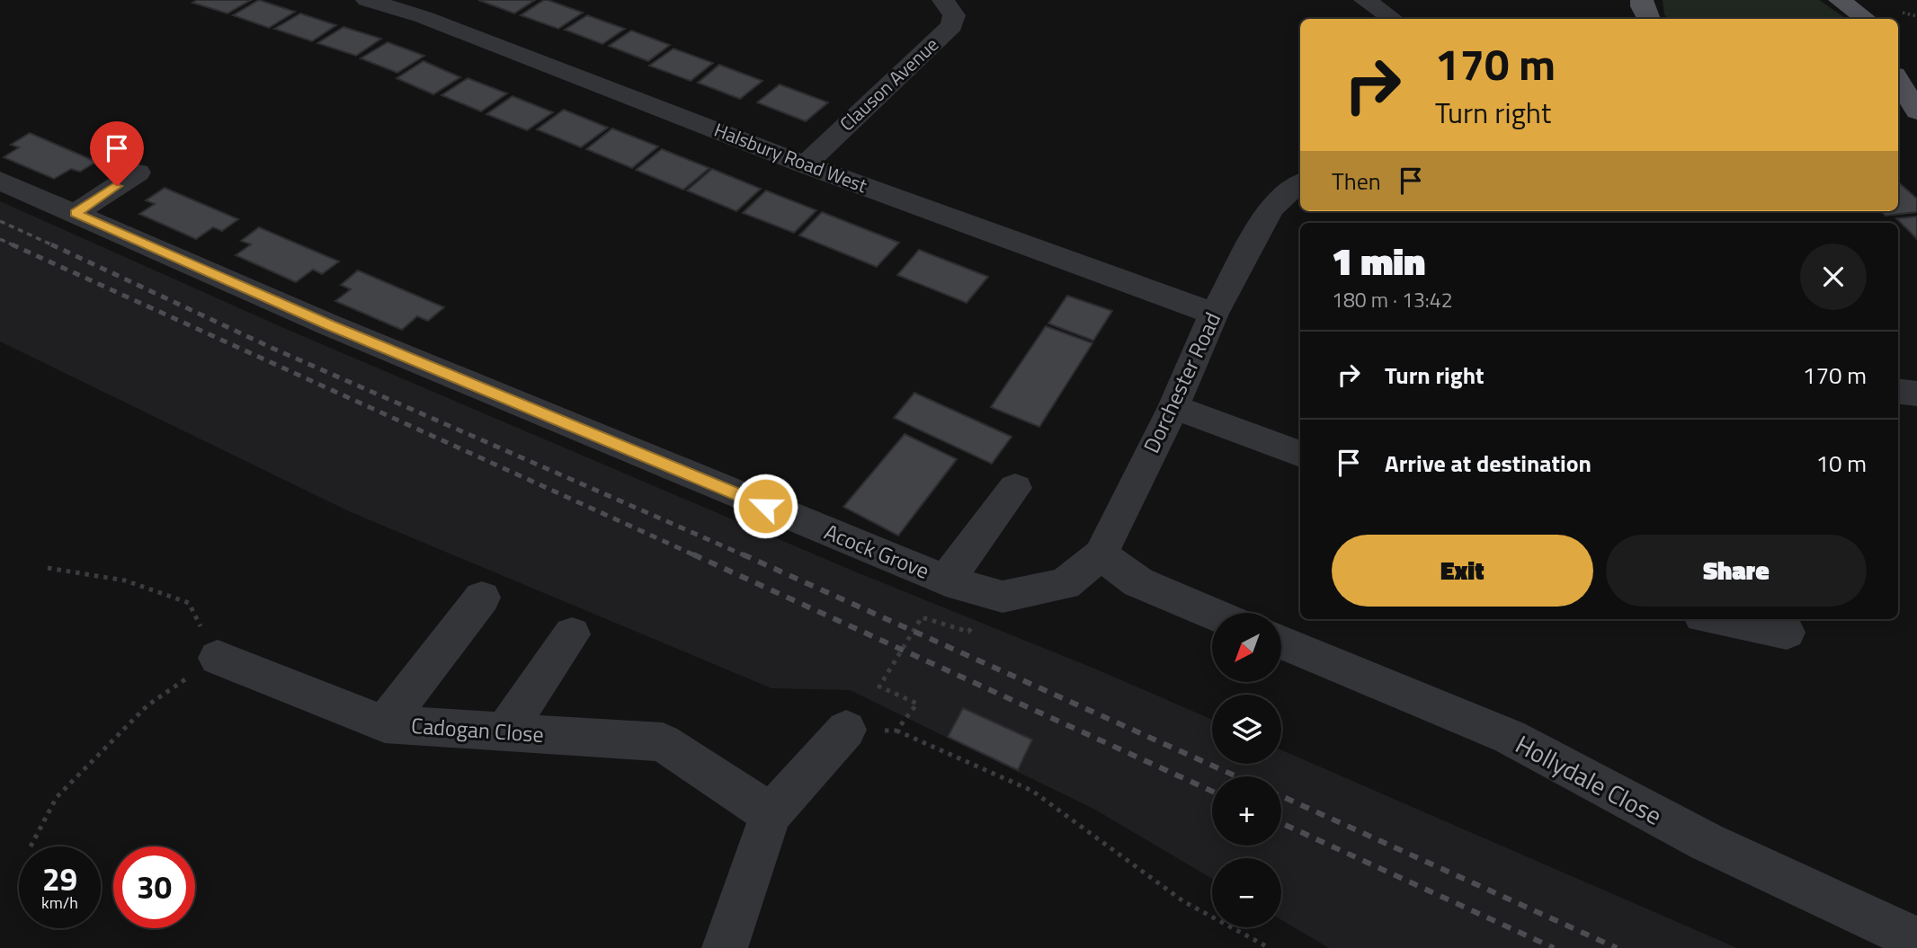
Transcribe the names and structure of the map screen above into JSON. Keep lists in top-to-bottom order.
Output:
{
  "streets": {
    "street": [
      "Clauson Avenue",
      "Halsbury Road West",
      "Dorchester Road",
      "Acock Grove",
      "Cadogan Close",
      "Hollydale Close"
    ]
  },
  "crossings": [
    ["Clauson Avenue", "Halsbury Road West"],
    ["Halsbury Road West", "Dorchester Road"],
    ["Dorchester Road", "Acock Grove"]
  ],
  "north": "bottom left",
  "page": {
    "turn": ["170 m", "Turn right"],
    "then": "Then",
    "heading": ["1 min", "180 m · 13:42"],
    "list": [
      {
        "name": "Turn right",
        "value": "170 m"
      },
      {
        "name": "Arrive at destination",
        "value": "10 m"
      }
    ],
    "buttons": ["Exit", "Share"],
    "map_buttons": ["+", "−"],
    "speed": "29 km/h",
    "limit": "30"
  }
}
